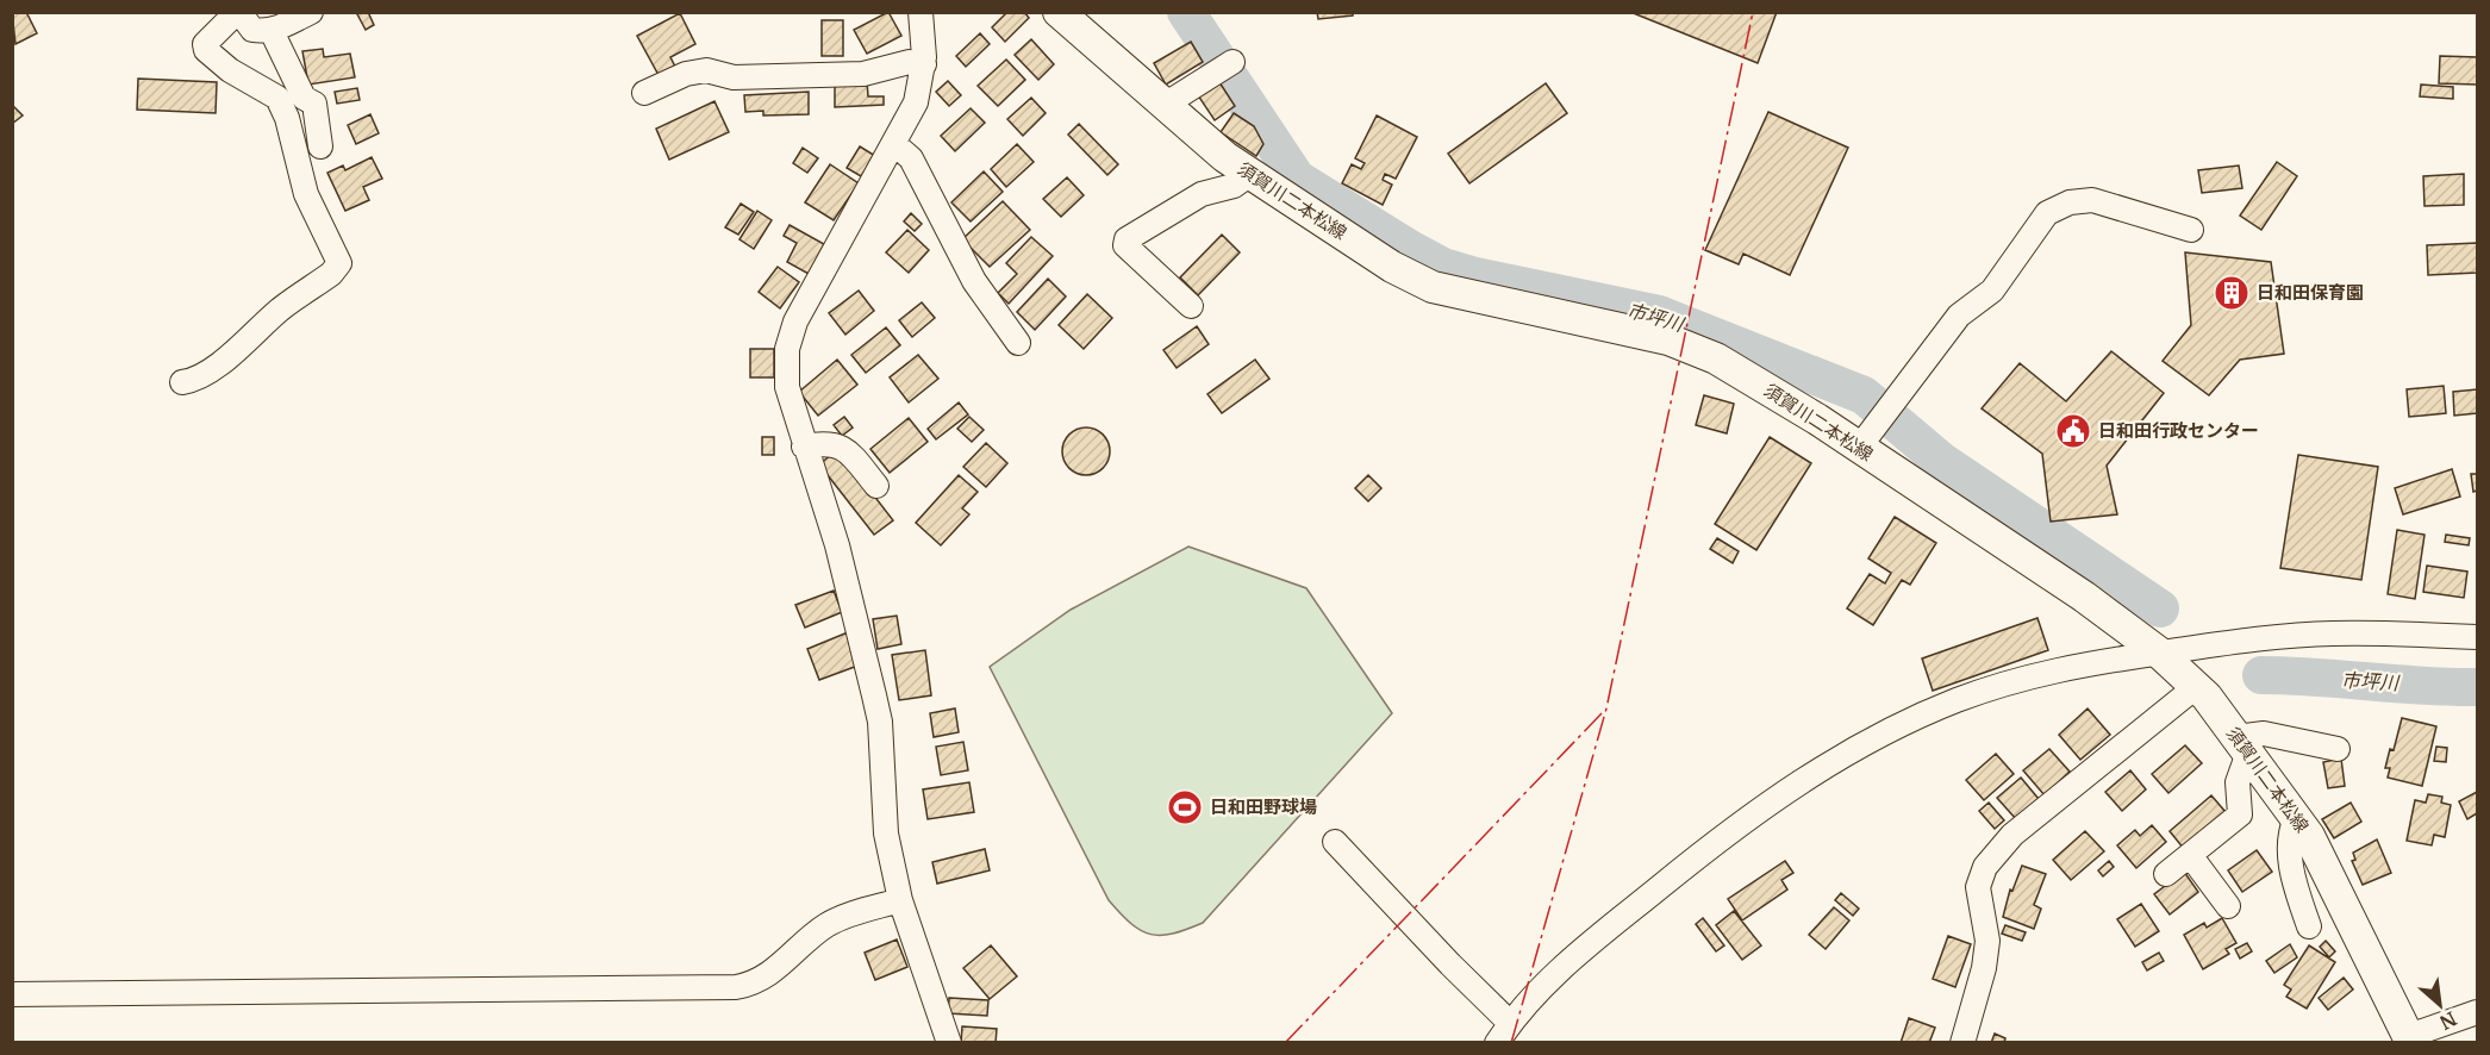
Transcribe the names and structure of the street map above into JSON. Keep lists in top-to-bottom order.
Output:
{
  "streets": {
    "main road": ["須賀川二本松線"]
  },
  "water": ["市坪川"],
  "places": {
    "building": ["日和田保育園"],
    "public building": ["日和田行政センター"],
    "sports": ["日和田野球場"]
  },
  "north": "bottom right"
}
